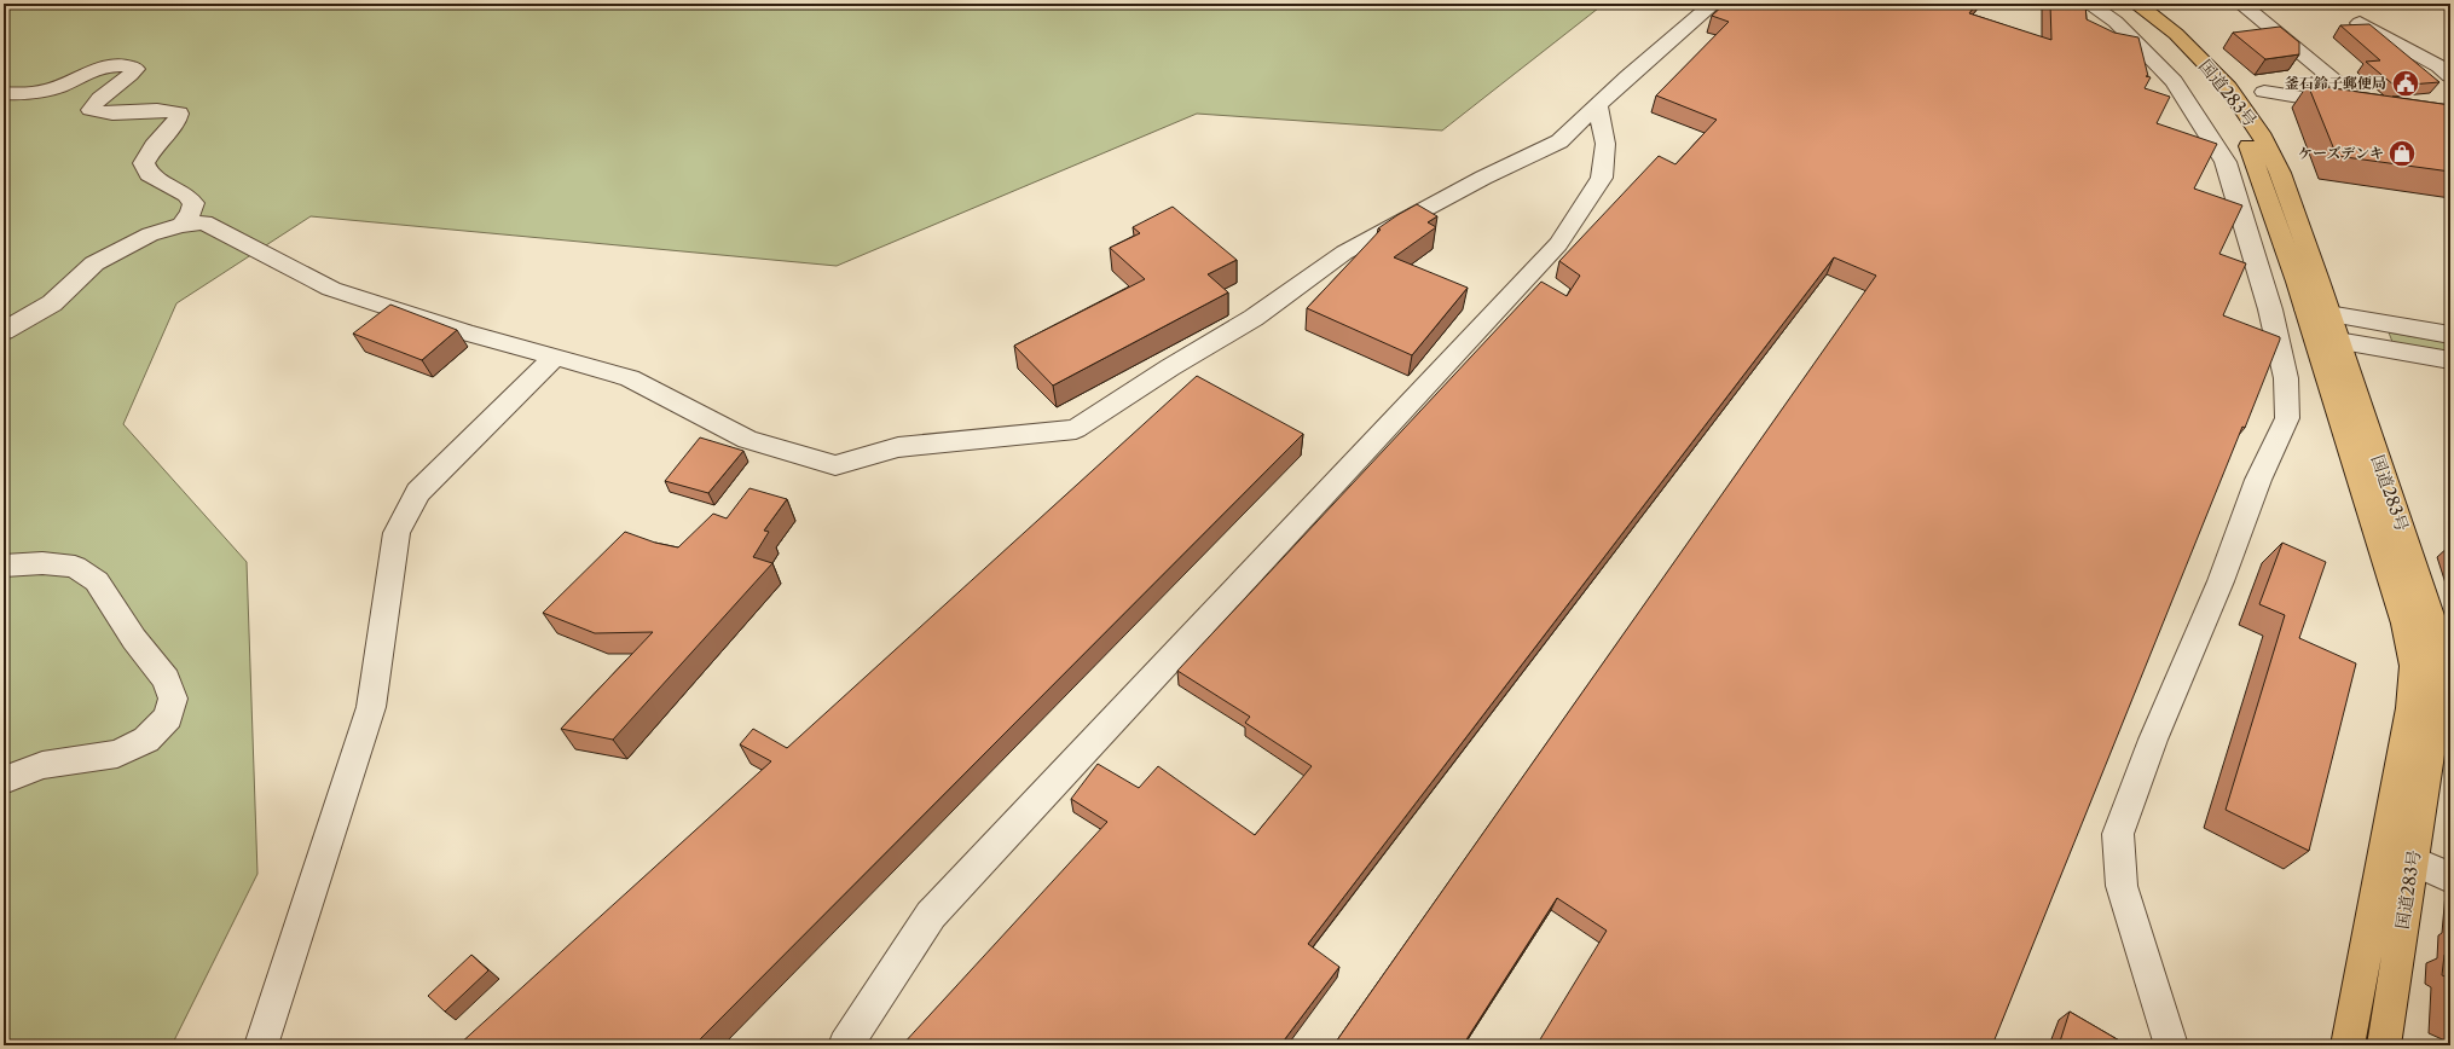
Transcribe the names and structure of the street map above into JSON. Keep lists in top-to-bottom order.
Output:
{
  "streets": {
    "highway": ["国道283号"]
  },
  "places": {
    "public building": ["釜石鈴子郵便局"],
    "shop": ["ケーズデンキ"]
  }
}
